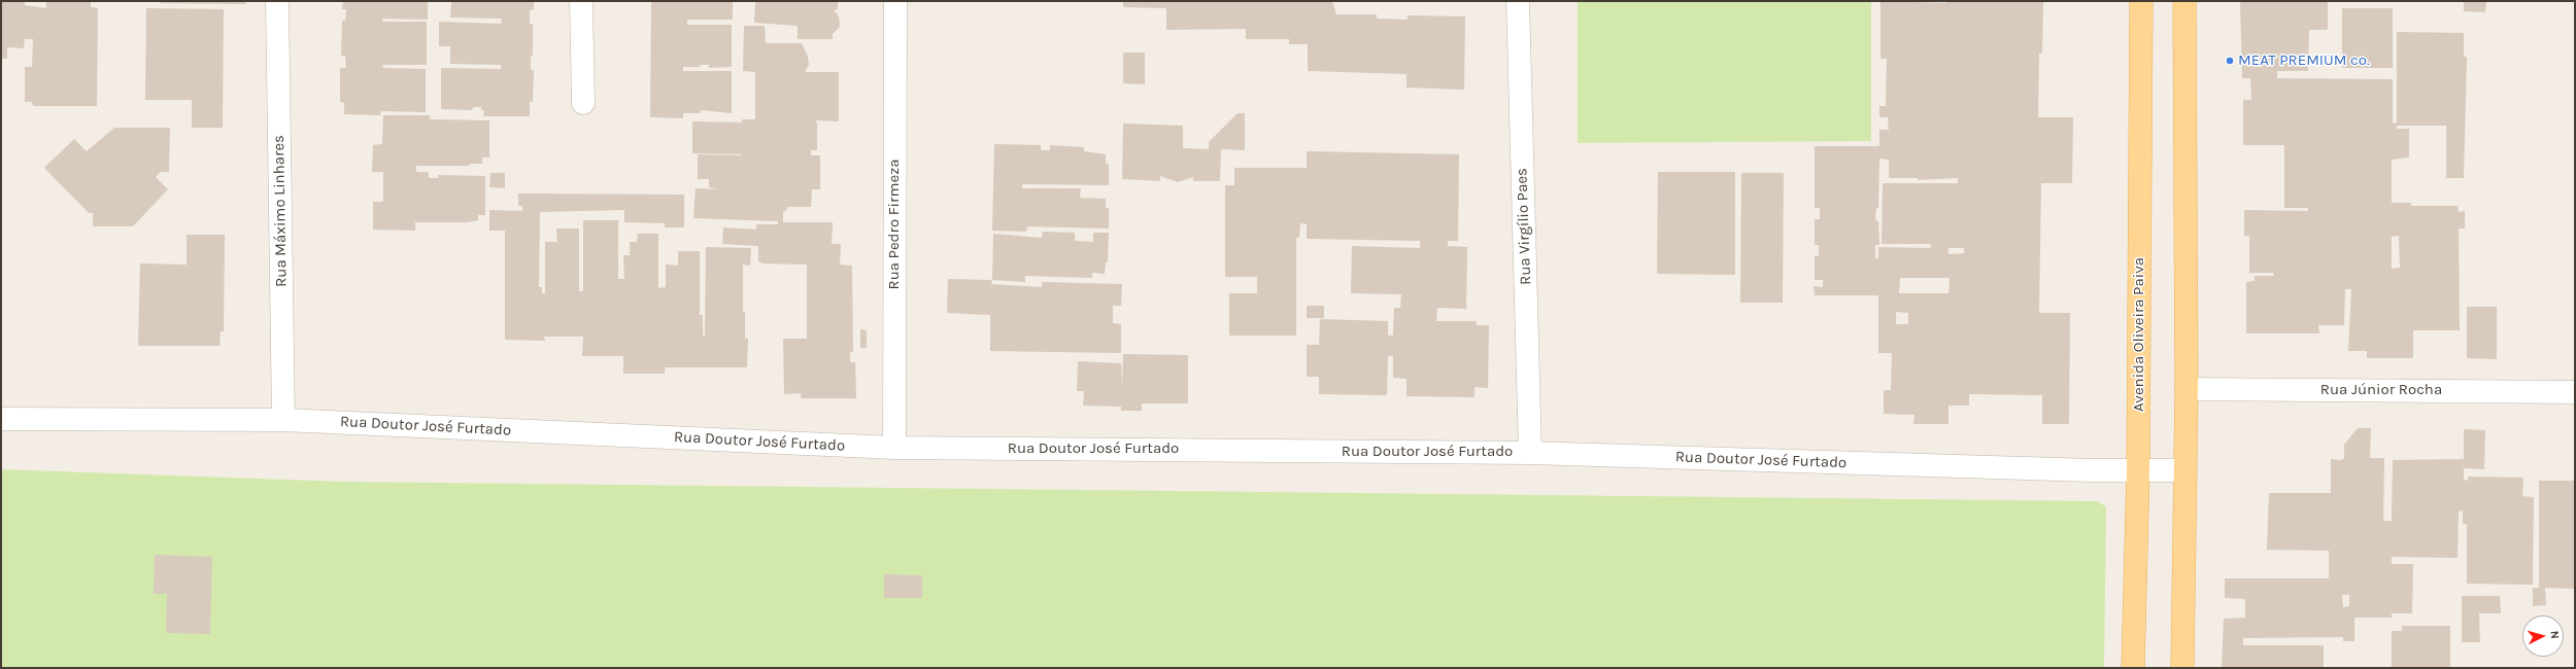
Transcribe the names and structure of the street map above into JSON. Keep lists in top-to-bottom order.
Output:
{
  "streets": {
    "main road": ["Avenida Oliveira Paiva"],
    "street": [
      "Rua Máximo Linhares",
      "Rua Pedro Firmeza",
      "Rua Virgílio Paes",
      "Rua Júnior Rocha",
      "Rua Doutor José Furtado"
    ]
  },
  "crossings": [
    ["Rua Máximo Linhares", "Rua Doutor José Furtado"],
    ["Rua Pedro Firmeza", "Rua Doutor José Furtado"],
    ["Rua Virgílio Paes", "Rua Doutor José Furtado"],
    ["Avenida Oliveira Paiva", "Rua Doutor José Furtado"]
  ],
  "places": ["MEAT PREMIUM co."],
  "north": "right"
}
